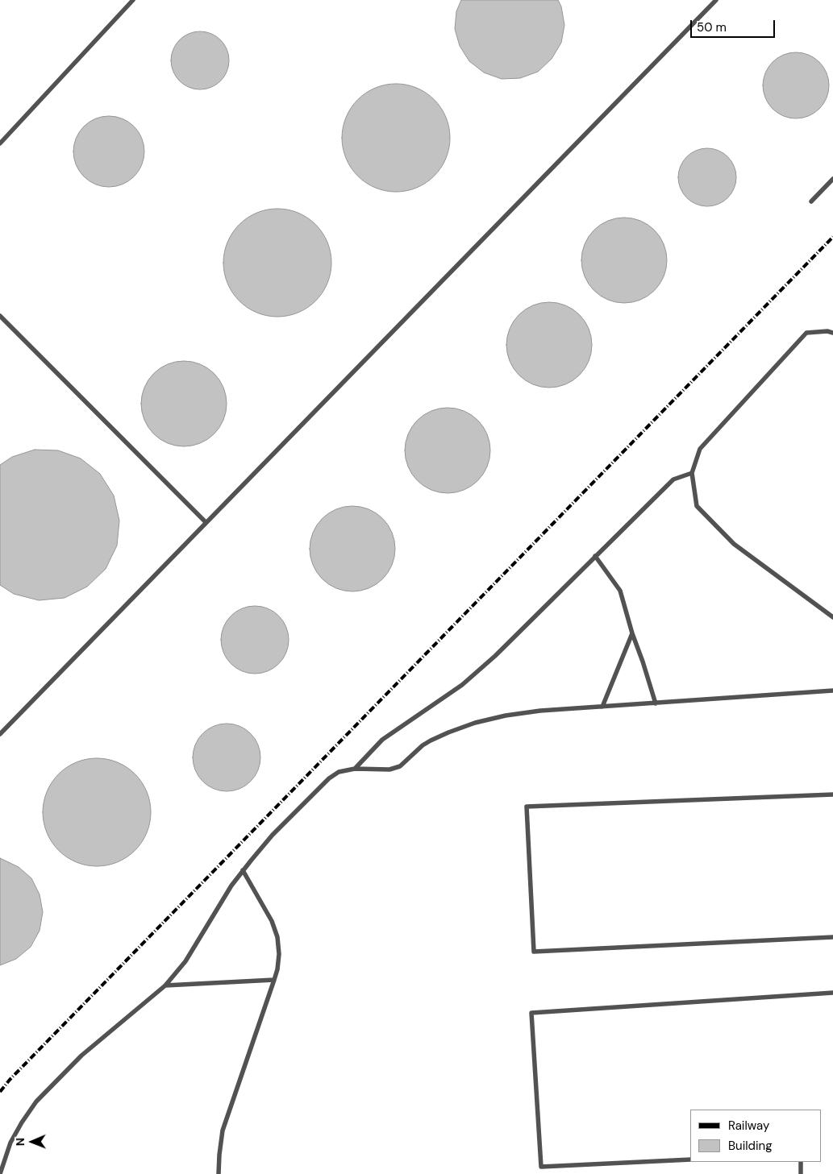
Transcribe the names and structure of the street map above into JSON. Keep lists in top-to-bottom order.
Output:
{
  "legend": ["Railway", "Building"],
  "scale_bar": "50 m",
  "north": "left"
}
